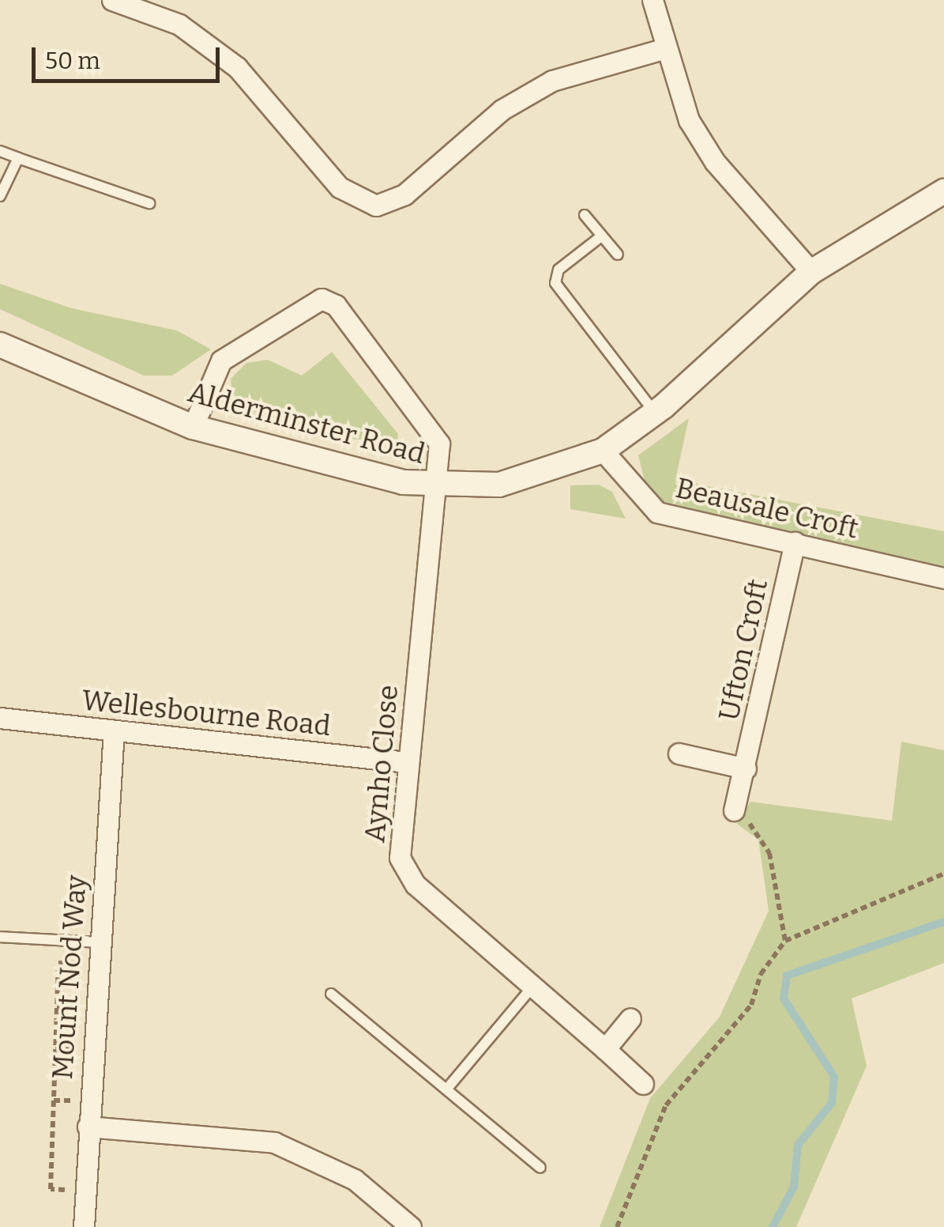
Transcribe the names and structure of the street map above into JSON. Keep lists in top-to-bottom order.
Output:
{
  "streets": {
    "street": [
      "Alderminster Road",
      "Beausale Croft",
      "Ufton Croft",
      "Wellesbourne Road",
      "Aynho Close",
      "Mount Nod Way"
    ]
  },
  "crossings": [
    ["Alderminster Road", "Beausale Croft"],
    ["Alderminster Road", "Aynho Close"],
    ["Beausale Croft", "Ufton Croft"],
    ["Wellesbourne Road", "Aynho Close"],
    ["Wellesbourne Road", "Mount Nod Way"]
  ],
  "scale_bar": "50 m"
}
